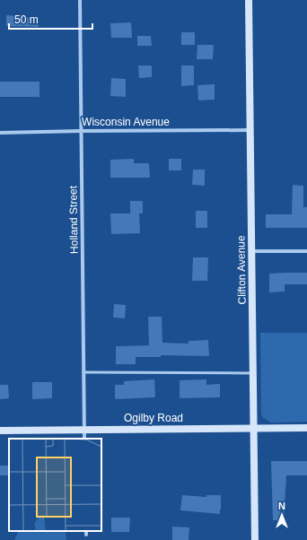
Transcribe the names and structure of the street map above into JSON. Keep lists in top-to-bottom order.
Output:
{
  "streets": {
    "street": [
      "Wisconsin Avenue",
      "Holland Street",
      "Clifton Avenue",
      "Ogilby Road"
    ]
  },
  "crossings": [
    ["Wisconsin Avenue", "Holland Street"],
    ["Wisconsin Avenue", "Clifton Avenue"],
    ["Holland Street", "Ogilby Road"],
    ["Clifton Avenue", "Ogilby Road"]
  ],
  "scale_bar": "50 m",
  "north": "top"
}
